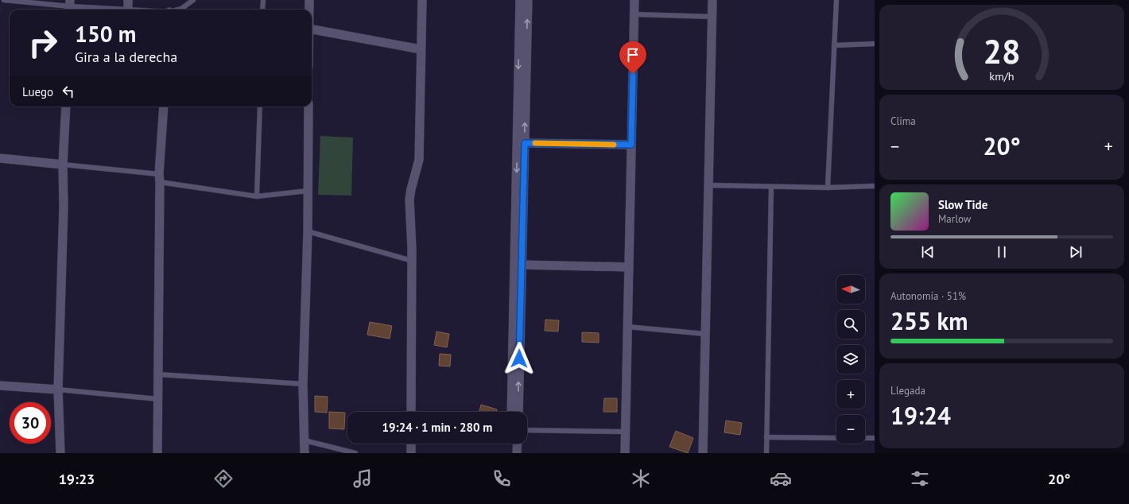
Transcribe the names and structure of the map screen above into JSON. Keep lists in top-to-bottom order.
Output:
{
  "north": "left",
  "page": {
    "turn": ["150 m", "Gira a la derecha"],
    "then": "Luego",
    "tile": [
      "Clima",
      ["Autonomía · 51%", "255 km"],
      ["Llegada", "19:24"]
    ],
    "heat": ["−", "20°", "+"],
    "song": ["Slow Tide", "Marlow"],
    "map_buttons": ["+", "−"],
    "limit": "30",
    "trip": "19:24 · 1 min · 280 m",
    "tabs": ["19:23", "20°"],
    "gauge": ["28", "km/h"]
  }
}
